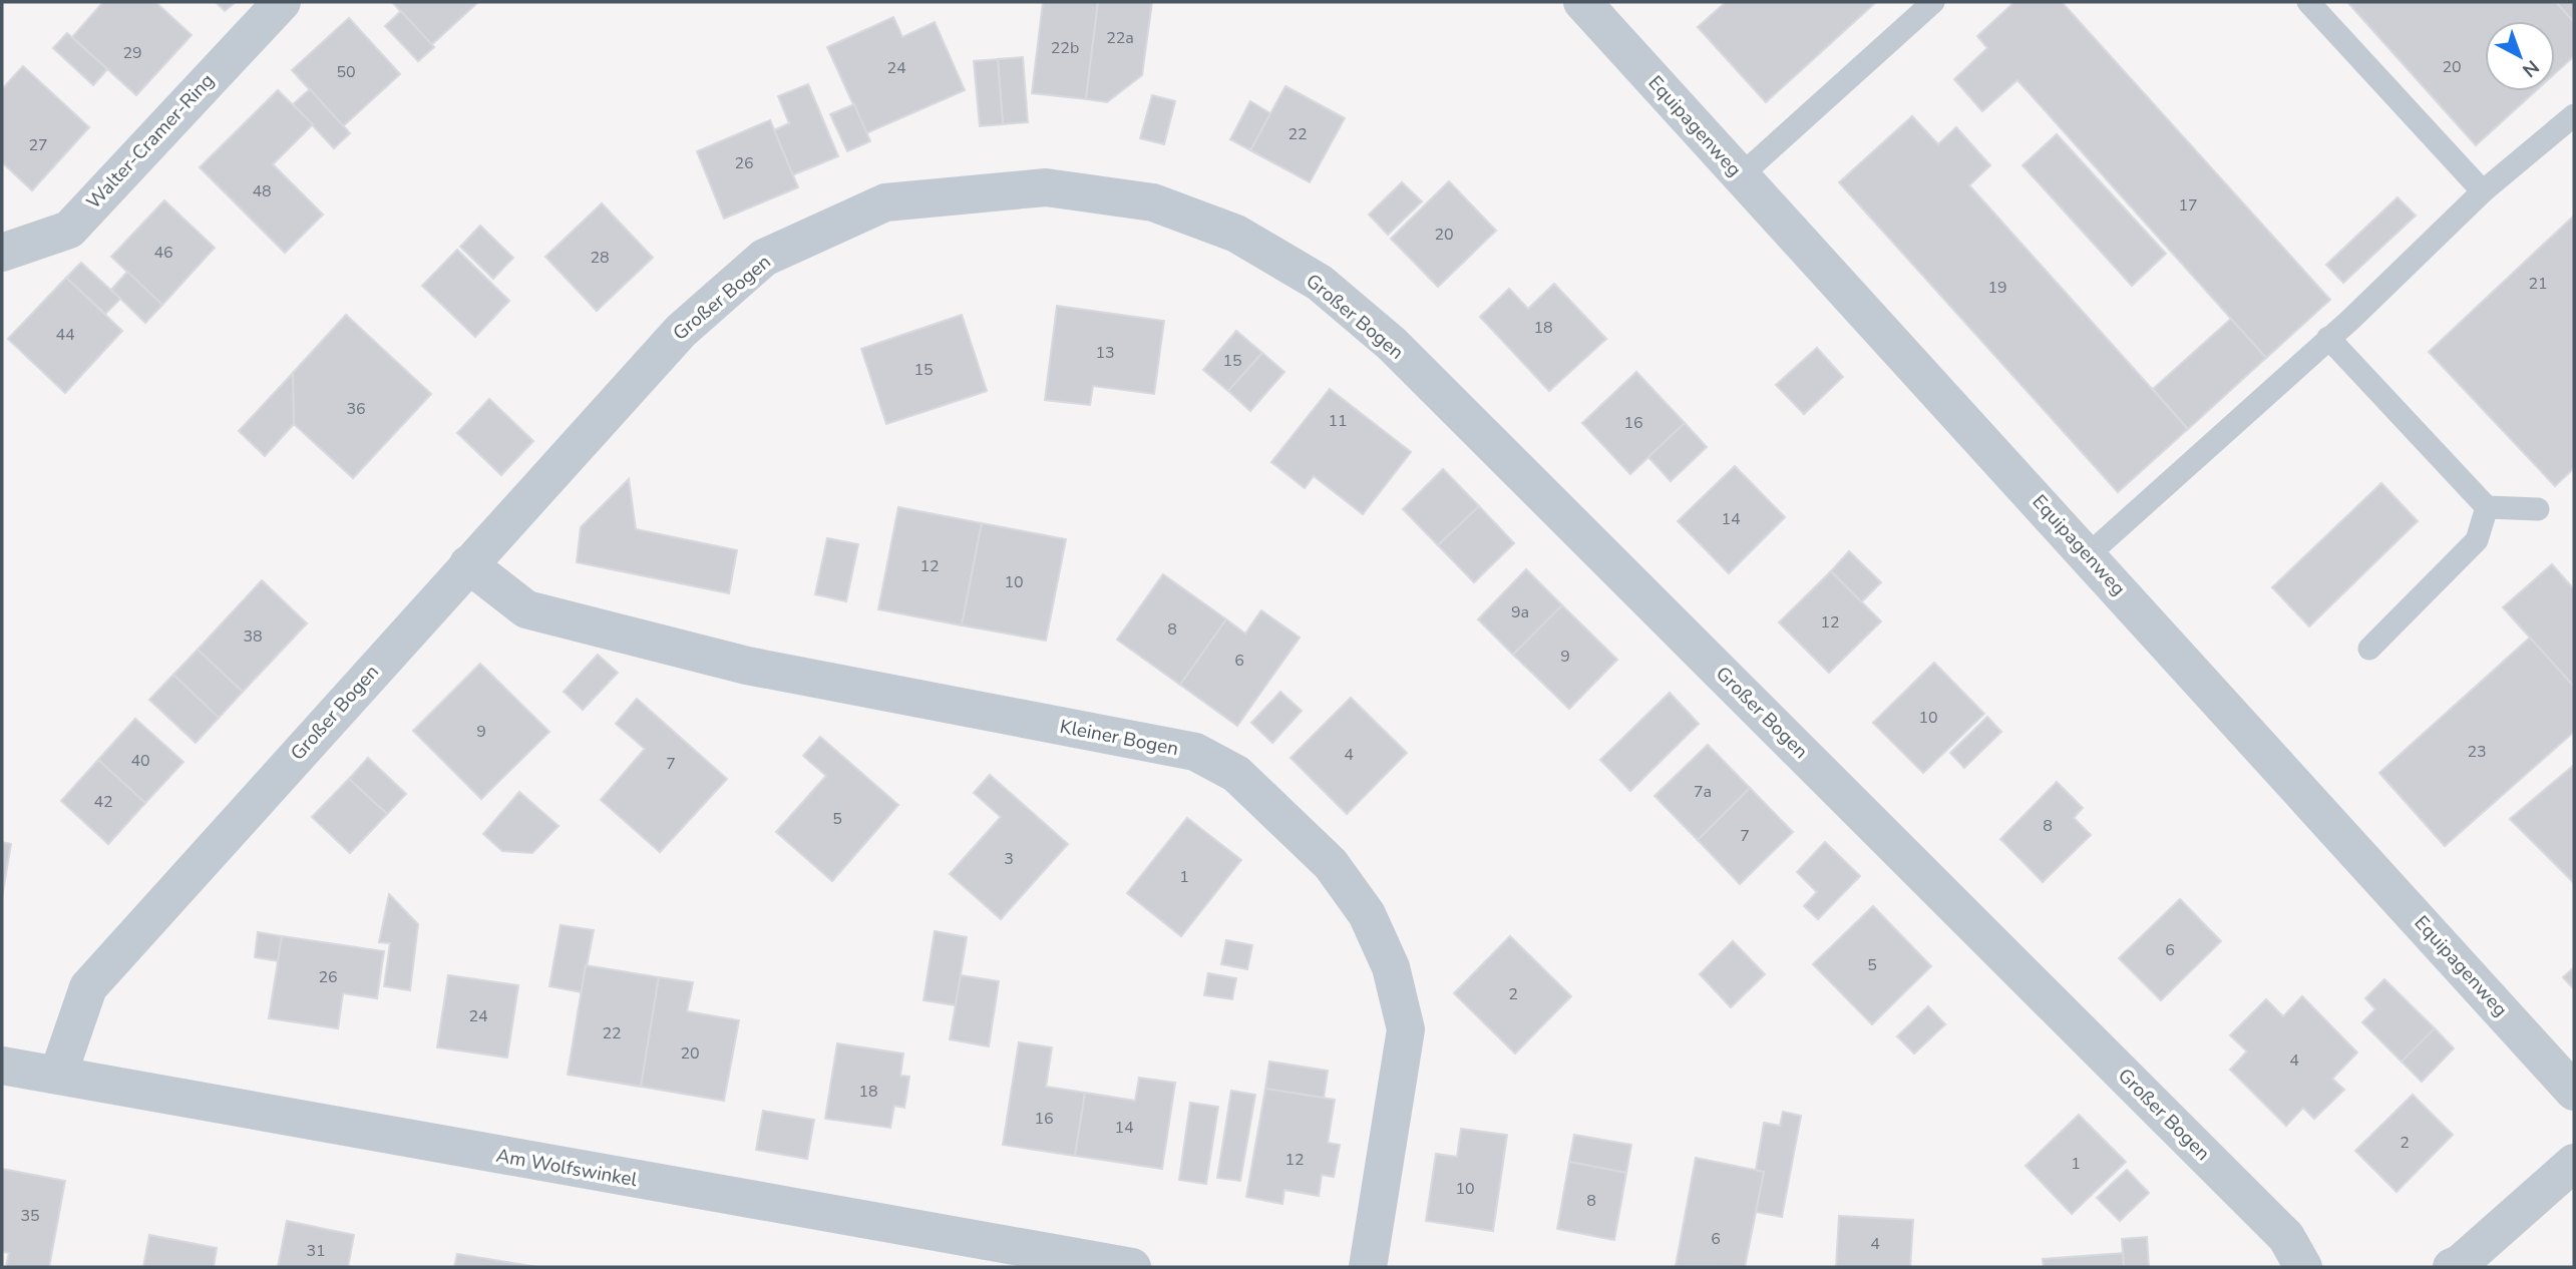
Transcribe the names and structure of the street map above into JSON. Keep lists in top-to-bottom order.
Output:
{
  "streets": {
    "street": [
      "Equipagenweg",
      "Walter-Cramer-Ring",
      "Großer Bogen",
      "Kleiner Bogen",
      "Am Wolfswinkel"
    ]
  },
  "crossings": [
    ["Großer Bogen", "Kleiner Bogen"],
    ["Großer Bogen", "Am Wolfswinkel"]
  ],
  "house_numbers": [
    "22a",
    "22b",
    "29",
    "20",
    "24",
    "50",
    "22",
    "27",
    "26",
    "48",
    "17",
    "20",
    "46",
    "28",
    "21",
    "19",
    "18",
    "44",
    "13",
    "15",
    "15",
    "36",
    "11",
    "16",
    "14",
    "12",
    "10",
    "9a",
    "12",
    "8",
    "38",
    "9",
    "6",
    "10",
    "9",
    "23",
    "4",
    "40",
    "7",
    "7a",
    "42",
    "5",
    "8",
    "7",
    "3",
    "1",
    "6",
    "5",
    "26",
    "2",
    "24",
    "22",
    "20",
    "4",
    "18",
    "16",
    "14",
    "2",
    "12",
    "1",
    "10",
    "8",
    "35",
    "6",
    "4",
    "31"
  ],
  "north": "bottom right"
}
